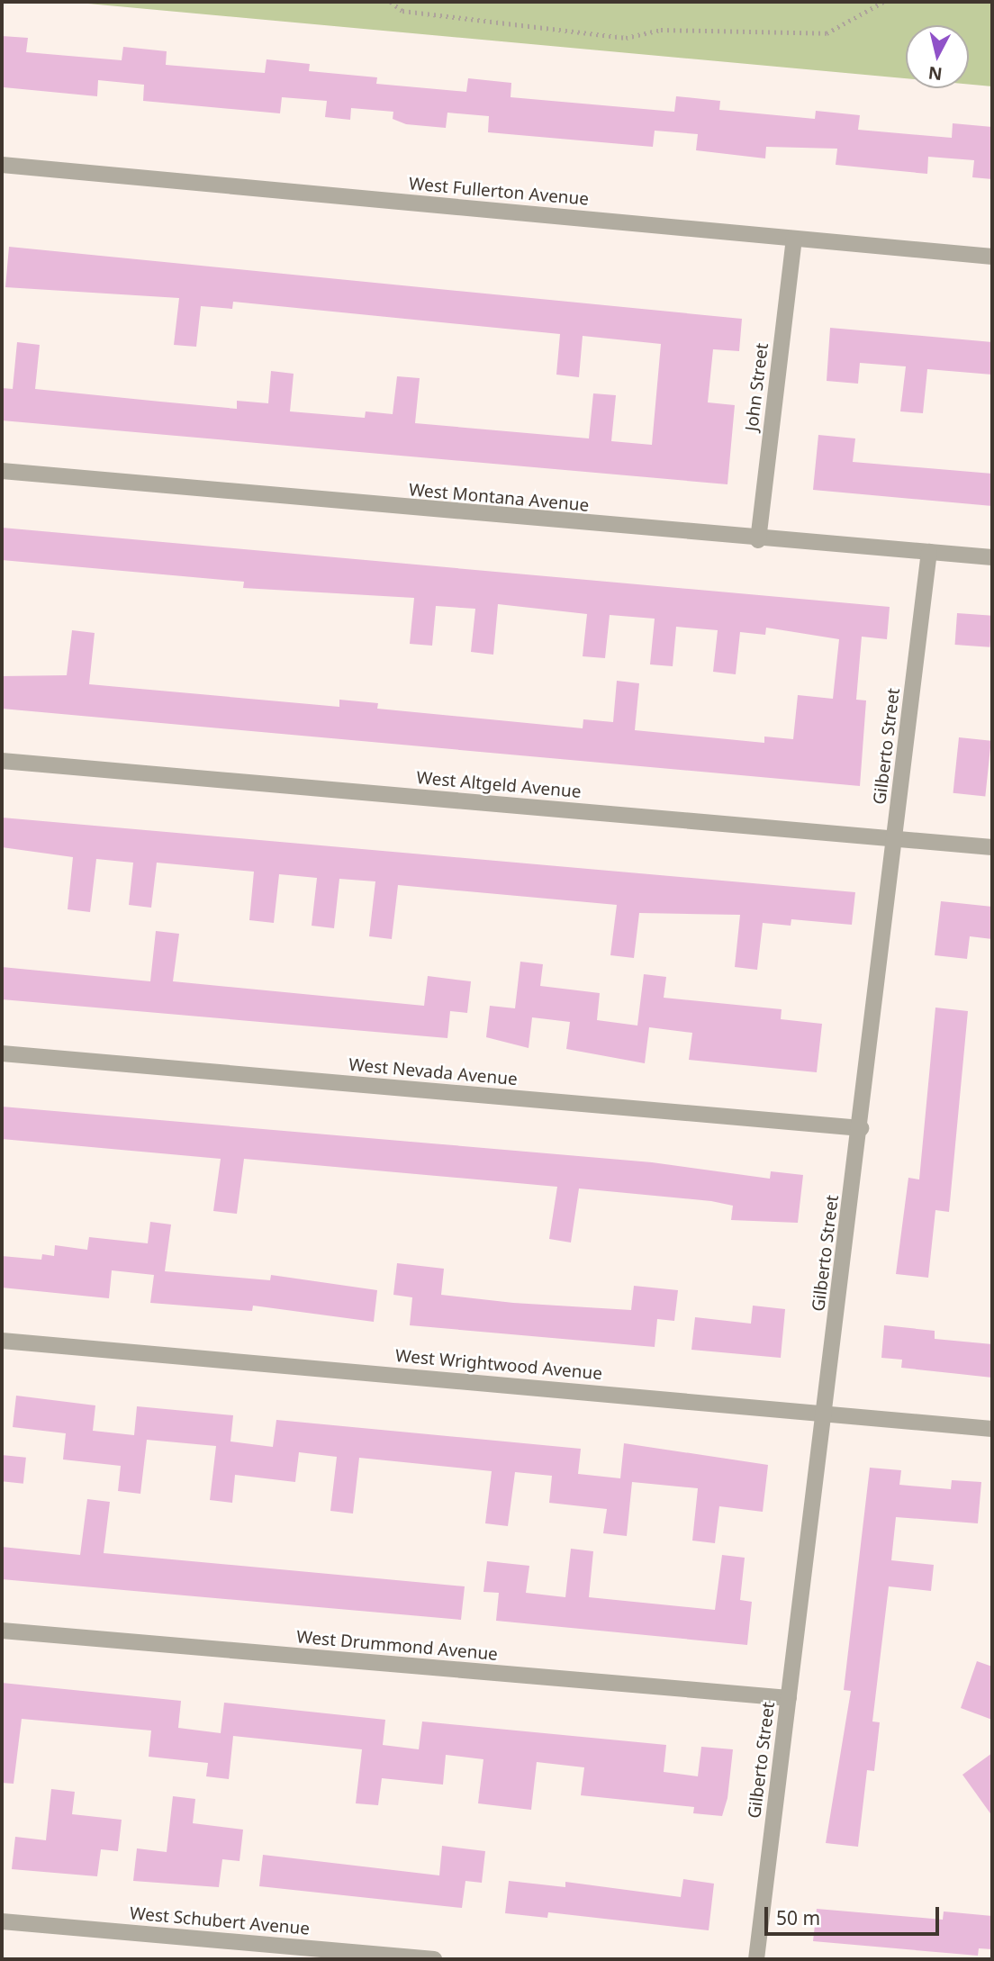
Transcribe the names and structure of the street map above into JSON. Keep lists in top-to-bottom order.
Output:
{
  "streets": {
    "street": [
      "West Fullerton Avenue",
      "John Street",
      "West Montana Avenue",
      "Gilberto Street",
      "West Altgeld Avenue",
      "West Nevada Avenue",
      "West Wrightwood Avenue",
      "West Drummond Avenue",
      "West Schubert Avenue"
    ]
  },
  "crossings": [
    ["West Fullerton Avenue", "John Street"],
    ["John Street", "West Montana Avenue"],
    ["West Montana Avenue", "Gilberto Street"],
    ["Gilberto Street", "West Altgeld Avenue"],
    ["Gilberto Street", "West Nevada Avenue"],
    ["Gilberto Street", "West Wrightwood Avenue"],
    ["Gilberto Street", "West Drummond Avenue"]
  ],
  "scale_bar": "50 m",
  "north": "bottom"
}
